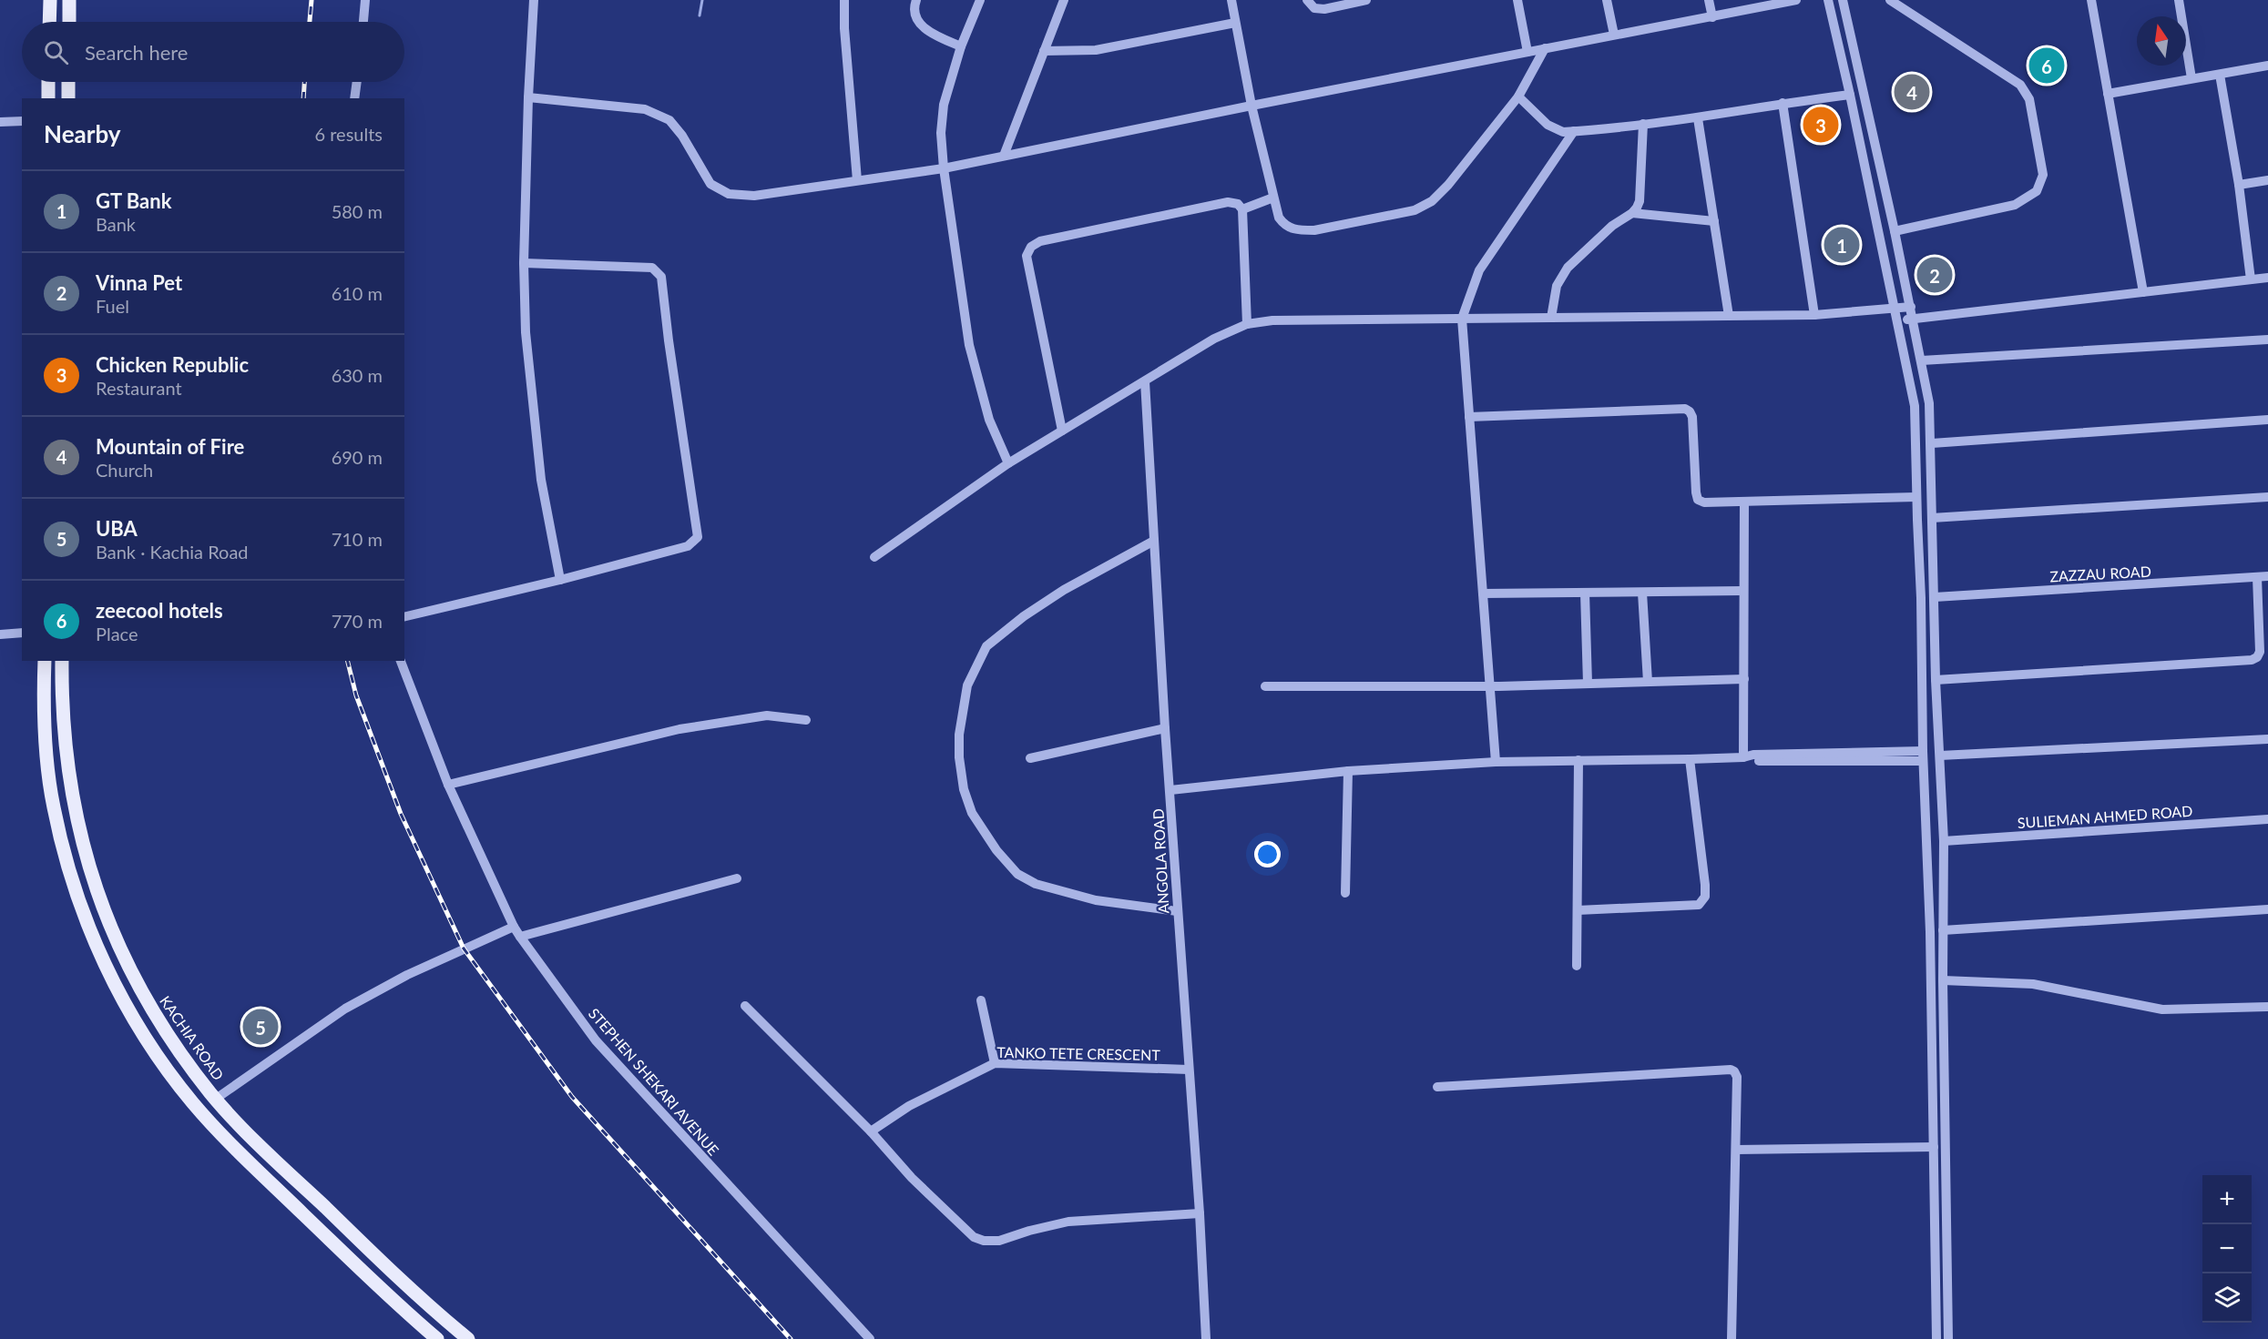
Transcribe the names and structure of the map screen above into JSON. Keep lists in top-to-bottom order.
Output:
{
  "streets": {
    "main road": ["KACHIA ROAD"],
    "street": [
      "ZAZZAU ROAD",
      "SULIEMAN AHMED ROAD",
      "ANGOLA ROAD",
      "TANKO TETE CRESCENT",
      "STEPHEN SHEKARI AVENUE"
    ]
  },
  "crossings": [
    ["ANGOLA ROAD", "TANKO TETE CRESCENT"]
  ],
  "north": "top",
  "page": {
    "search": "Search here",
    "pins": [
      "6",
      "4",
      "3",
      "1",
      "2",
      "5"
    ],
    "heading": ["Nearby", "6 results"],
    "list": [
      {
        "mark": "1",
        "name": "GT Bank",
        "note": "Bank",
        "value": "580 m"
      },
      {
        "mark": "2",
        "name": "Vinna Pet",
        "note": "Fuel",
        "value": "610 m"
      },
      {
        "mark": "3",
        "name": "Chicken Republic",
        "note": "Restaurant",
        "value": "630 m"
      },
      {
        "mark": "4",
        "name": "Mountain of Fire",
        "note": "Church",
        "value": "690 m"
      },
      {
        "mark": "5",
        "name": "UBA",
        "note": "Bank · Kachia Road",
        "value": "710 m"
      },
      {
        "mark": "6",
        "name": "zeecool hotels",
        "note": "Place",
        "value": "770 m"
      }
    ],
    "map_buttons": ["+", "−"]
  }
}
